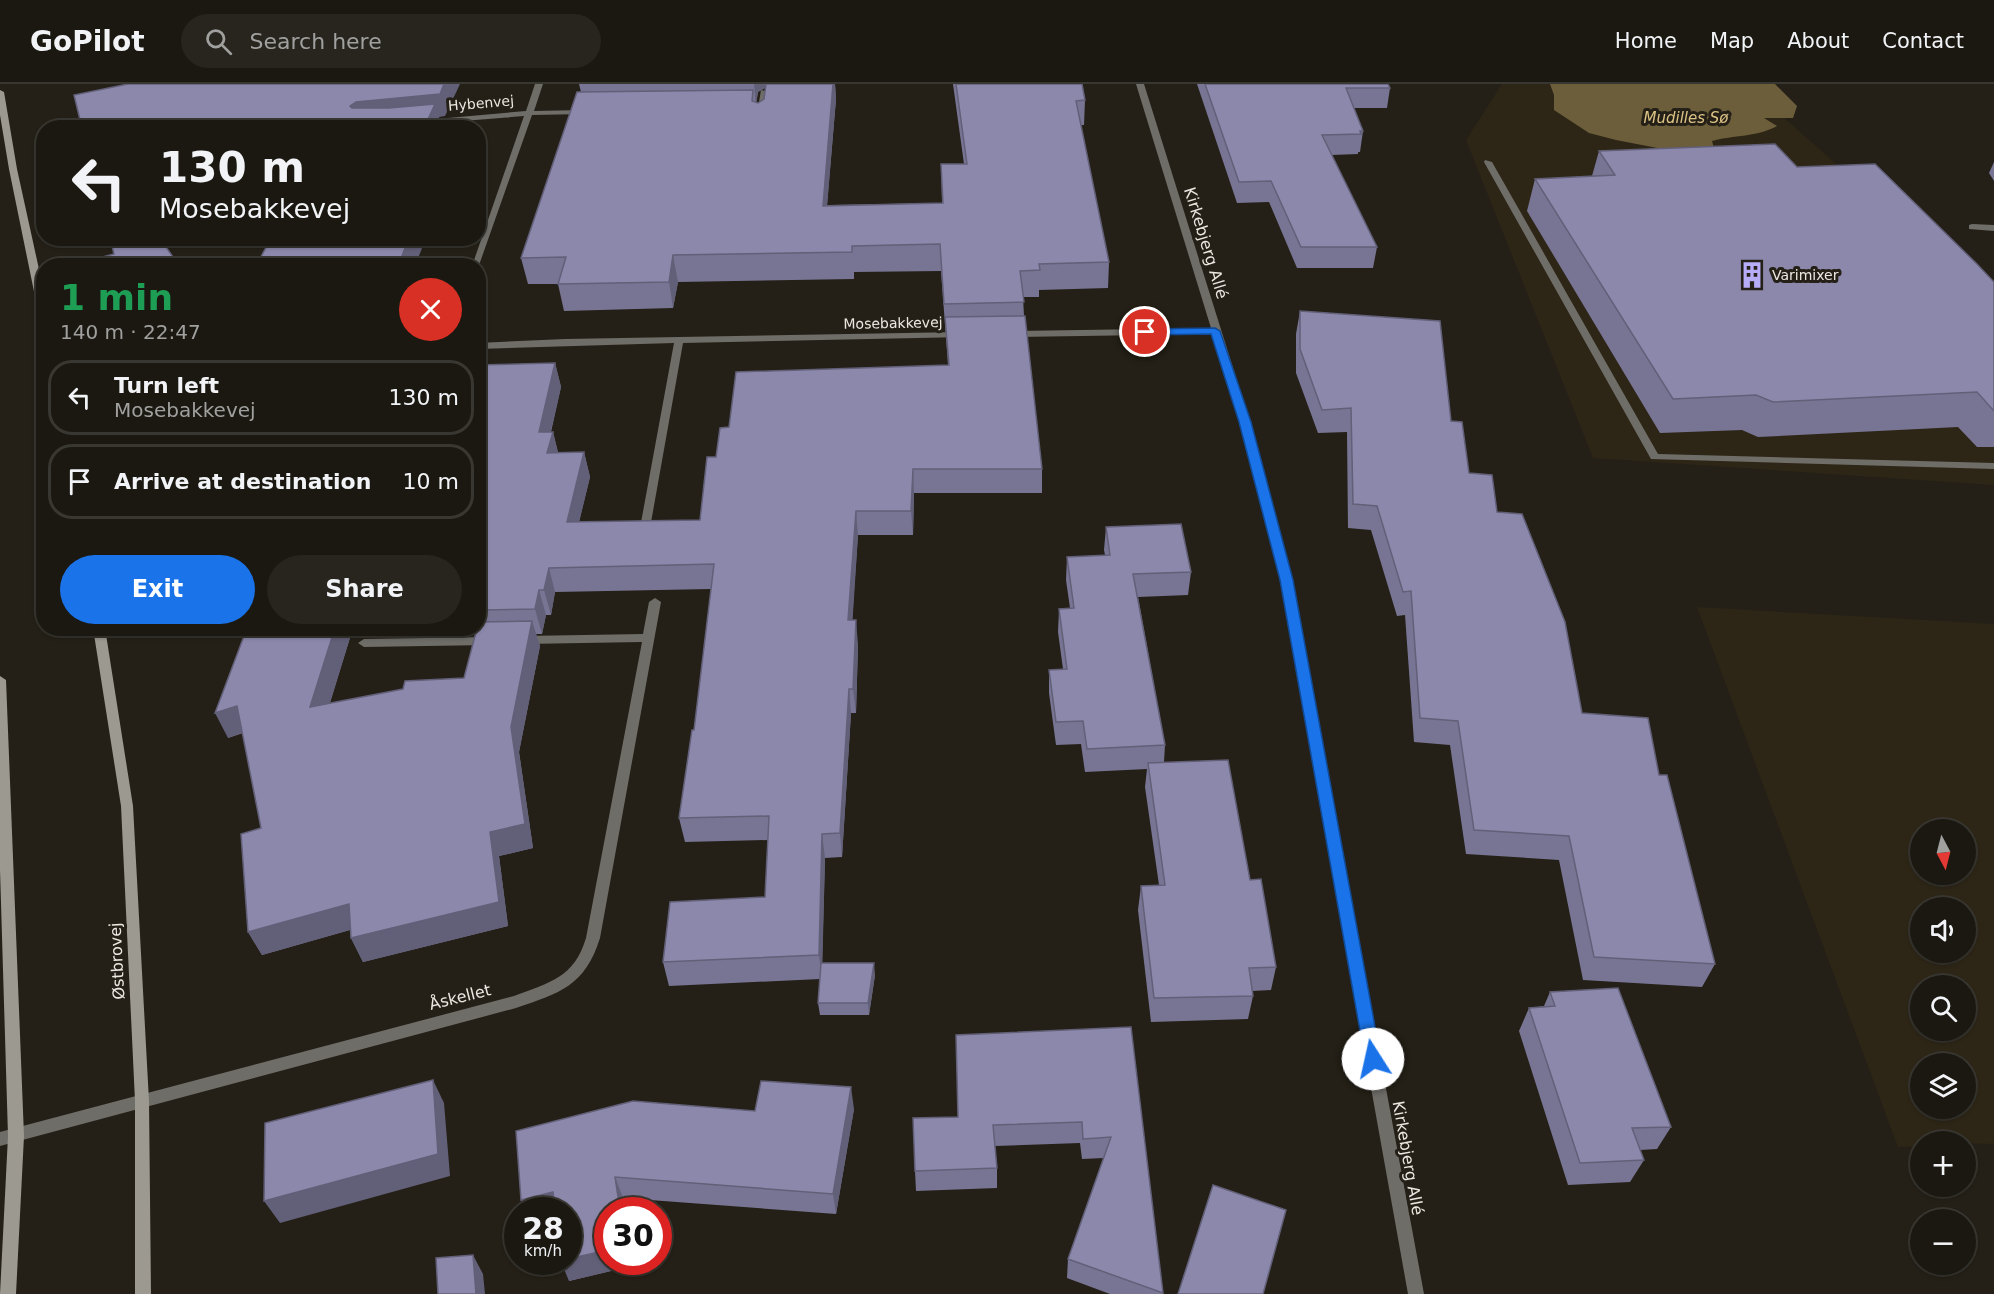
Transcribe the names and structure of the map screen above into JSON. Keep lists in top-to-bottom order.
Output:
{
  "streets": {
    "street": [
      "Hybenvej",
      "Kirkebjerg Allé",
      "Mosebakkevej",
      "Østbrovej",
      "Åskellet"
    ]
  },
  "crossings": [
    ["Østbrovej", "Åskellet"]
  ],
  "water": ["Mudilles Sø"],
  "places": {
    "building": ["Varimixer"]
  },
  "north": "bottom",
  "page": {
    "header": "GoPilot",
    "search": "Search here",
    "nav": [
      "Home",
      "Map",
      "About",
      "Contact"
    ],
    "turn": ["130 m", "Mosebakkevej"],
    "heading": ["1 min", "140 m · 22:47"],
    "list": [
      {
        "name": "Turn left",
        "note": "Mosebakkevej",
        "value": "130 m"
      },
      {
        "name": "Arrive at destination",
        "value": "10 m"
      }
    ],
    "buttons": ["Exit", "Share"],
    "map_buttons": ["+", "−"],
    "speed": "28 km/h",
    "limit": "30"
  }
}
